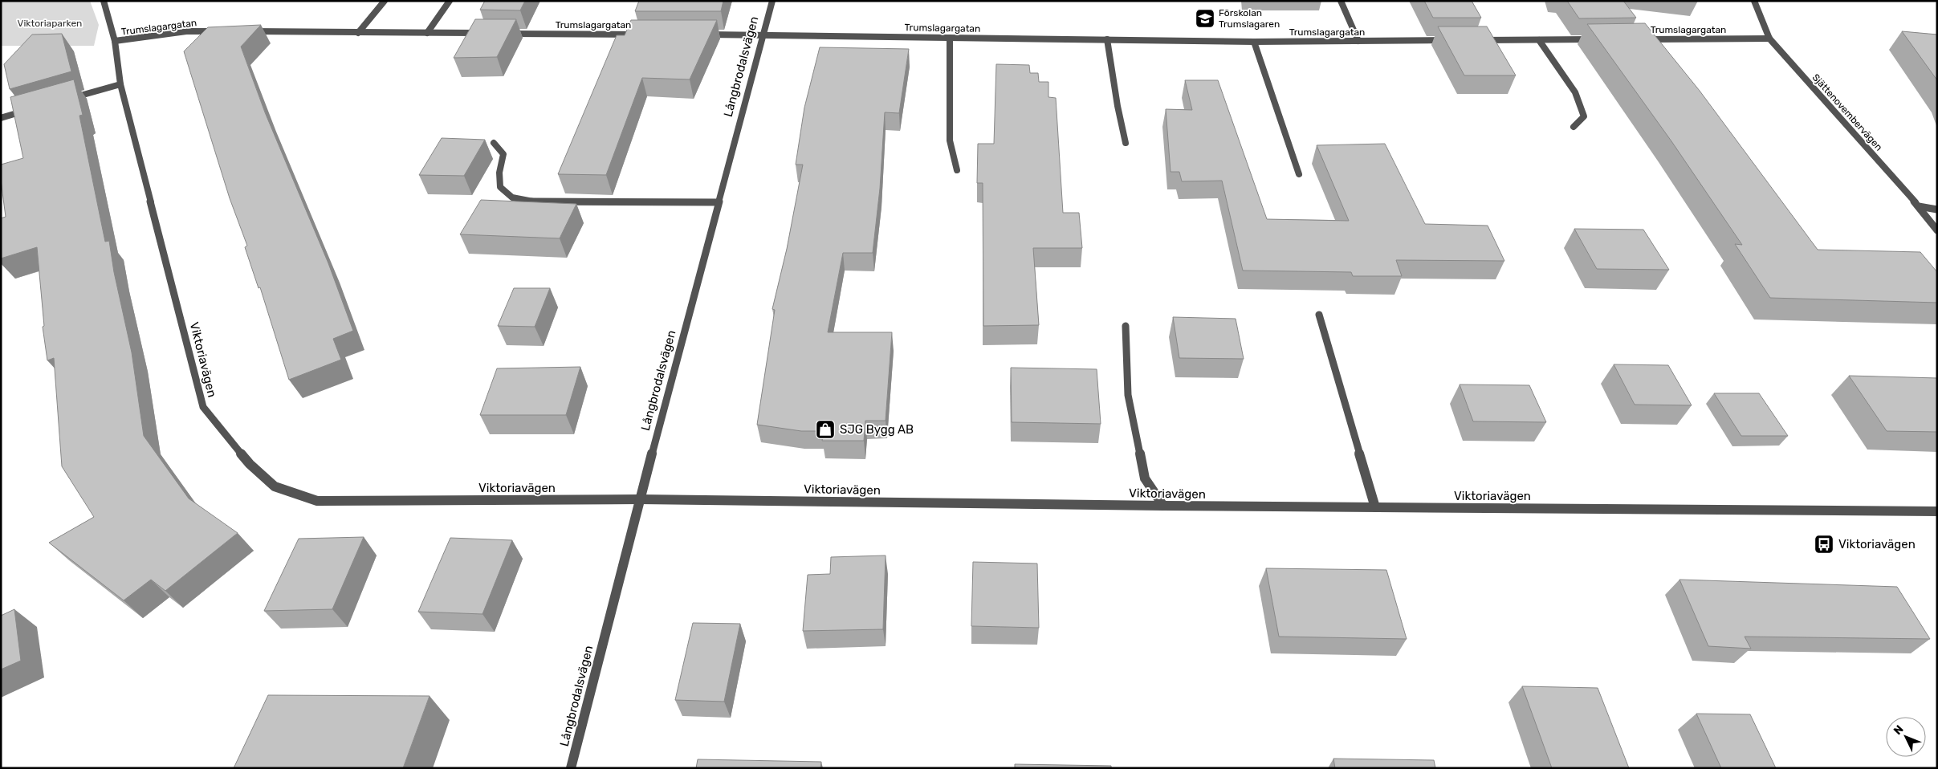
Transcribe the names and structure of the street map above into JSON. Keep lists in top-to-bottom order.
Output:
{
  "streets": {
    "street": [
      "Trumslagargatan",
      "Långbrodalsvägen",
      "Sjättenovembervägen",
      "Viktoriavägen"
    ]
  },
  "crossings": [
    ["Trumslagargatan", "Långbrodalsvägen"],
    ["Trumslagargatan", "Sjättenovembervägen"],
    ["Trumslagargatan", "Viktoriavägen"],
    ["Långbrodalsvägen", "Viktoriavägen"]
  ],
  "parks": ["Viktoriaparken"],
  "places": {
    "school or university": ["Förskolan Trumslagaren"],
    "shop": ["SJG Bygg AB"],
    "bus stop": ["Viktoriavägen"]
  },
  "north": "top left"
}
